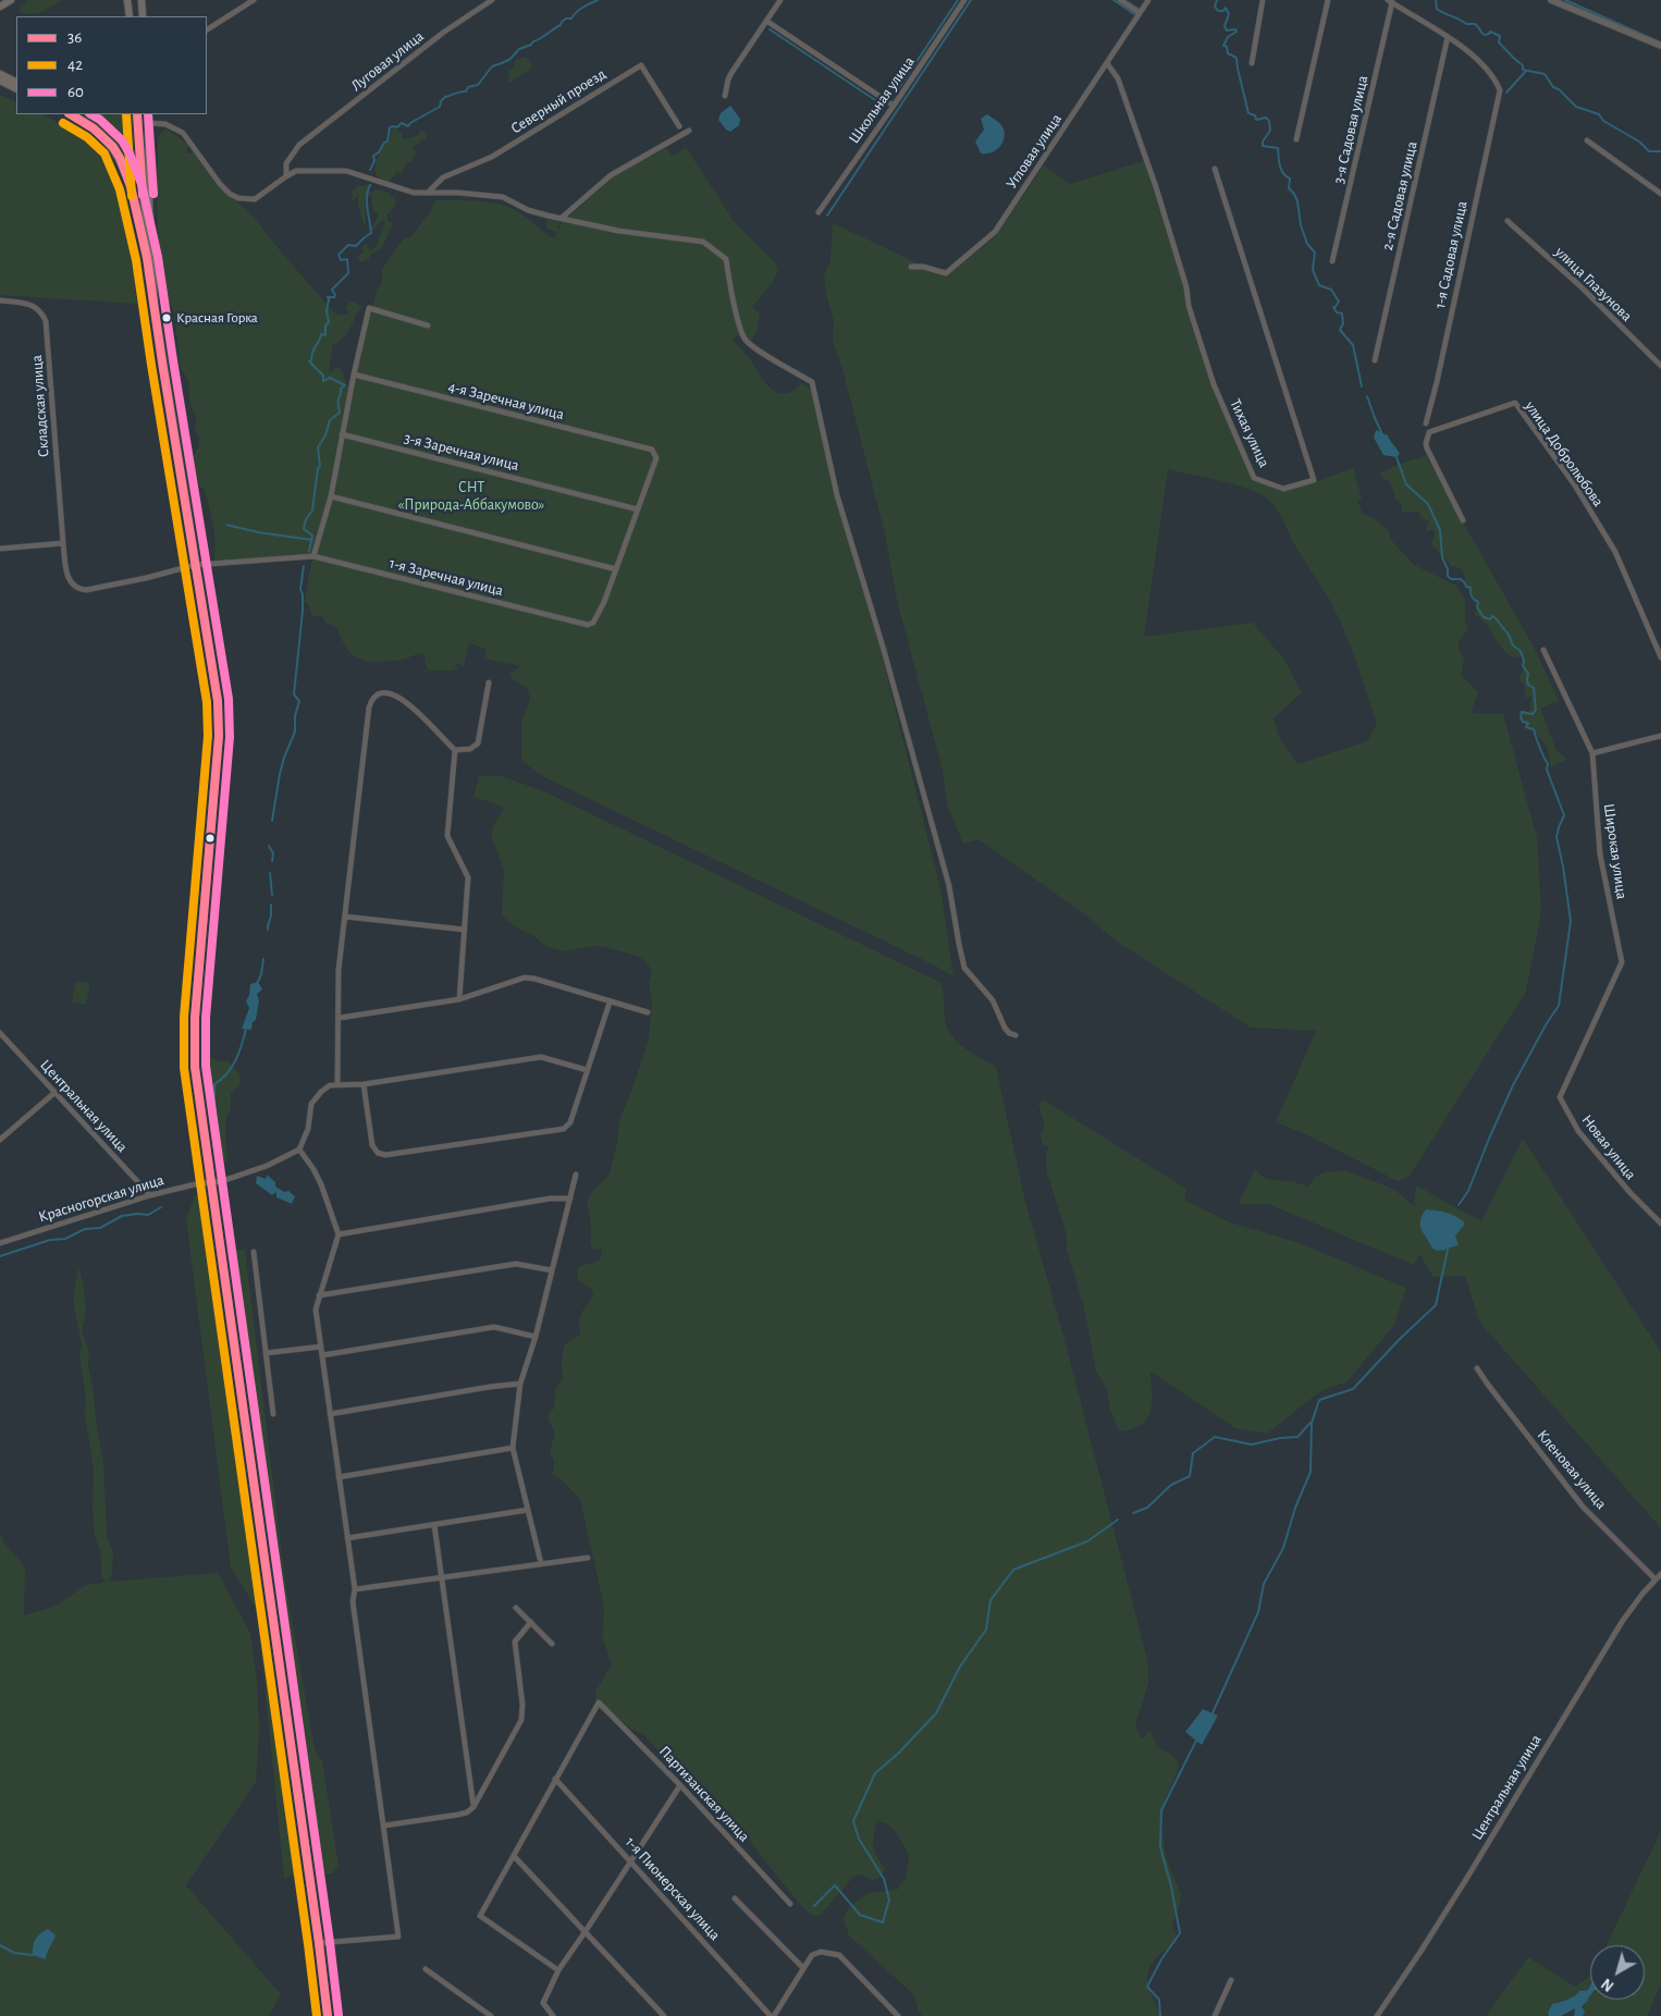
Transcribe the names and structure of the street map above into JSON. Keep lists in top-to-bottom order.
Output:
{
  "streets": {
    "street": [
      "Луговая улица",
      "Школьная улица",
      "Северный проезд",
      "3-я Садовая улица",
      "Угловая улица",
      "2-я Садовая улица",
      "1-я Садовая улица",
      "улица Глазунова",
      "4-я Заречная улица",
      "Складская улица",
      "Тихая улица",
      "3-я Заречная улица",
      "улица Добролюбова",
      "1-я Заречная улица",
      "Широкая улица",
      "Центральная улица",
      "Новая улица",
      "Красногорская улица",
      "Кленовая улица",
      "Партизанская улица",
      "1-я Пионерская улица"
    ]
  },
  "crossings": [
    ["Угловая улица", "Тихая улица"],
    ["2-я Садовая улица", "1-я Садовая улица"],
    ["4-я Заречная улица", "3-я Заречная улица"],
    ["Складская улица", "1-я Заречная улица"],
    ["Широкая улица", "Новая улица"],
    ["Центральная улица", "Красногорская улица"],
    ["Центральная улица", "Кленовая улица"],
    ["Партизанская улица", "1-я Пионерская улица"]
  ],
  "parks": ["СНТ «Природа-Аббакумово»"],
  "places": ["Красная Горка"],
  "lines": ["transit line 36", "transit line 42", "transit line 60"],
  "legend": ["36", "42", "60"],
  "north": "bottom left"
}
